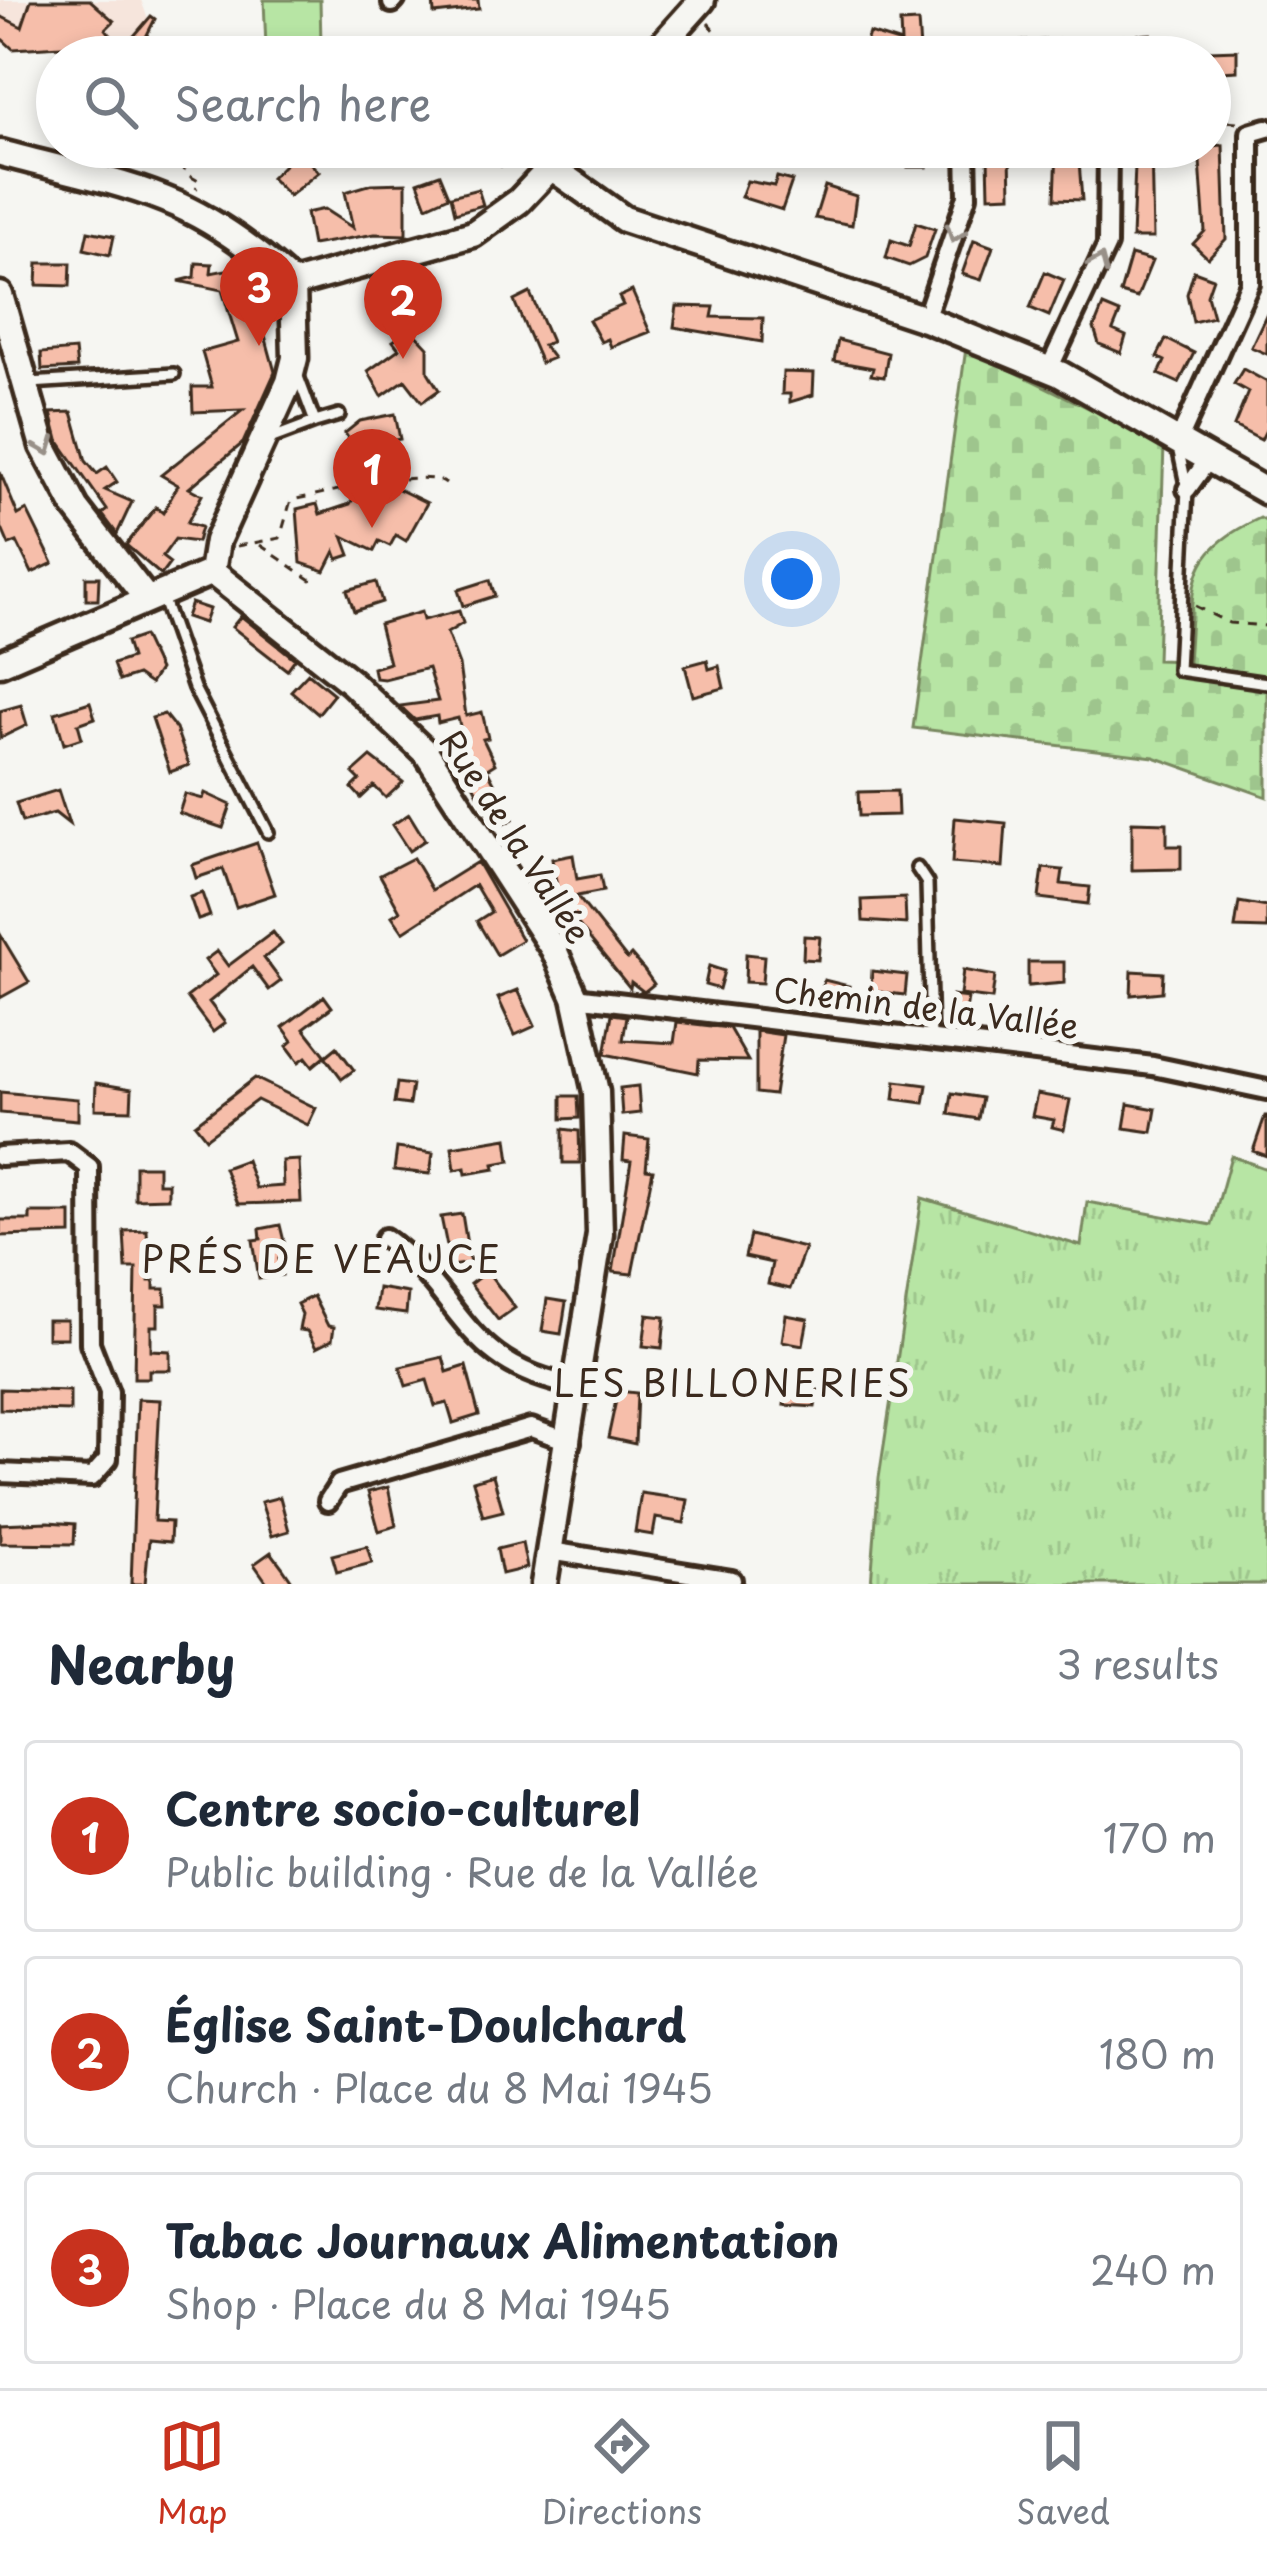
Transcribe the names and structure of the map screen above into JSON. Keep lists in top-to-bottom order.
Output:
{
  "streets": {
    "street": ["Rue de la Vallée", "Chemin de la Vallée"]
  },
  "crossings": [
    ["Rue de la Vallée", "Chemin de la Vallée"]
  ],
  "districts": ["PRÉS DE VEAUCE", "LES BILLONERIES"],
  "page": {
    "search": "Search here",
    "pins": ["3", "2", "1"],
    "heading": ["Nearby", "3 results"],
    "list": [
      {
        "mark": "1",
        "name": "Centre socio-culturel",
        "note": "Public building · Rue de la Vallée",
        "value": "170 m"
      },
      {
        "mark": "2",
        "name": "Église Saint-Doulchard",
        "note": "Church · Place du 8 Mai 1945",
        "value": "180 m"
      },
      {
        "mark": "3",
        "name": "Tabac Journaux Alimentation",
        "note": "Shop · Place du 8 Mai 1945",
        "value": "240 m"
      }
    ],
    "nav": ["Map", "Directions", "Saved"]
  }
}
